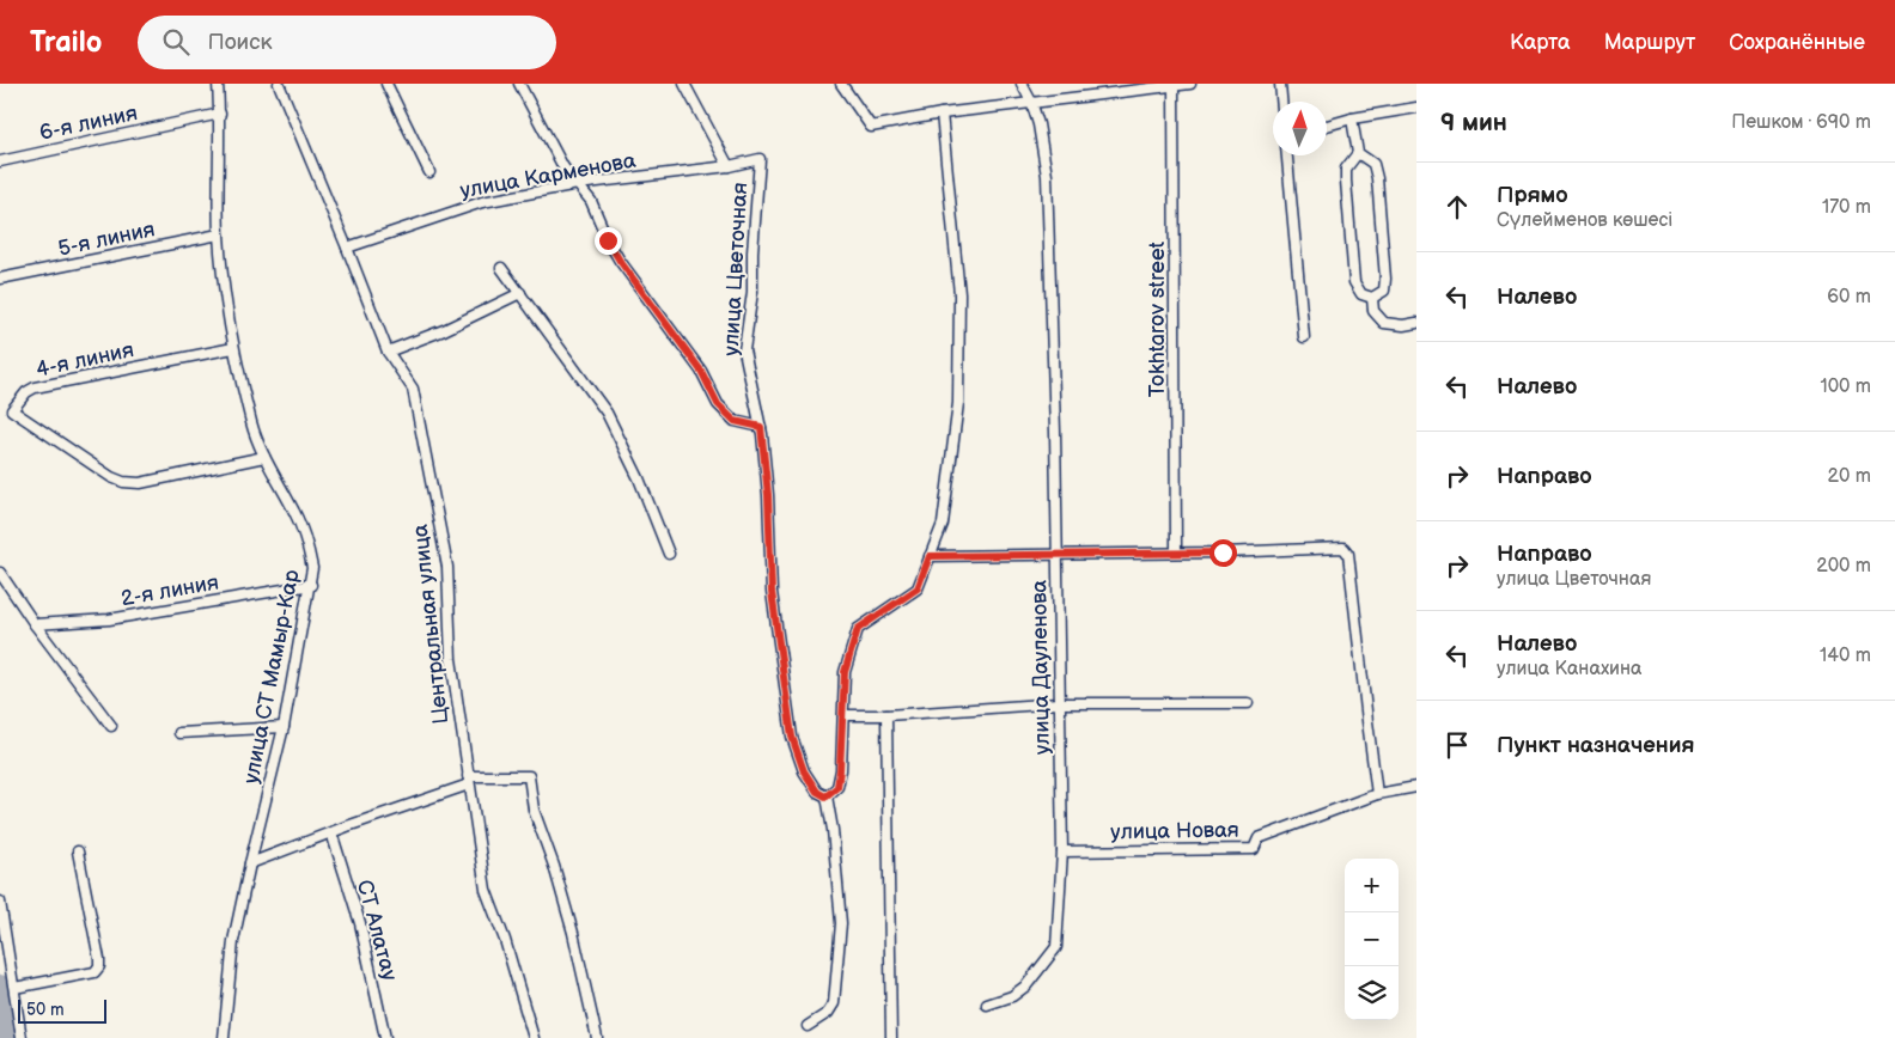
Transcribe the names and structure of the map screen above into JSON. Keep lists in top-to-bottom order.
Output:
{
  "streets": {
    "street": [
      "6-я линия",
      "улица Карменова",
      "5-я линия",
      "улица Цветочная",
      "Tokhtarov street",
      "4-я линия",
      "2-я линия",
      "Центральная улица",
      "улица Дауленова",
      "улица СТ Мамыр-Кар",
      "улица Новая",
      "СТ Алатау"
    ]
  },
  "crossings": [
    ["6-я линия", "улица СТ Мамыр-Кар"],
    ["улица Карменова", "улица Цветочная"],
    ["улица Карменова", "Центральная улица"],
    ["5-я линия", "улица СТ Мамыр-Кар"],
    ["4-я линия", "улица СТ Мамыр-Кар"],
    ["2-я линия", "улица СТ Мамыр-Кар"],
    ["улица Дауленова", "улица Новая"]
  ],
  "scale_bar": "50 m",
  "north": "top",
  "page": {
    "header": "Trailo",
    "search": "Поиск",
    "nav": ["Карта", "Маршрут", "Сохранённые"],
    "heading": ["9 мин", "Пешком · 690 m"],
    "list": [
      ["Прямо", "Сүлейменов көшесі", "170 m"],
      ["Налево", "60 m"],
      ["Налево", "100 m"],
      ["Направо", "20 m"],
      ["Направо", "улица Цветочная", "200 m"],
      ["Налево", "улица Канахина", "140 m"],
      "Пункт назначения"
    ],
    "map_buttons": ["+", "−"],
    "scale": "50 m"
  }
}
